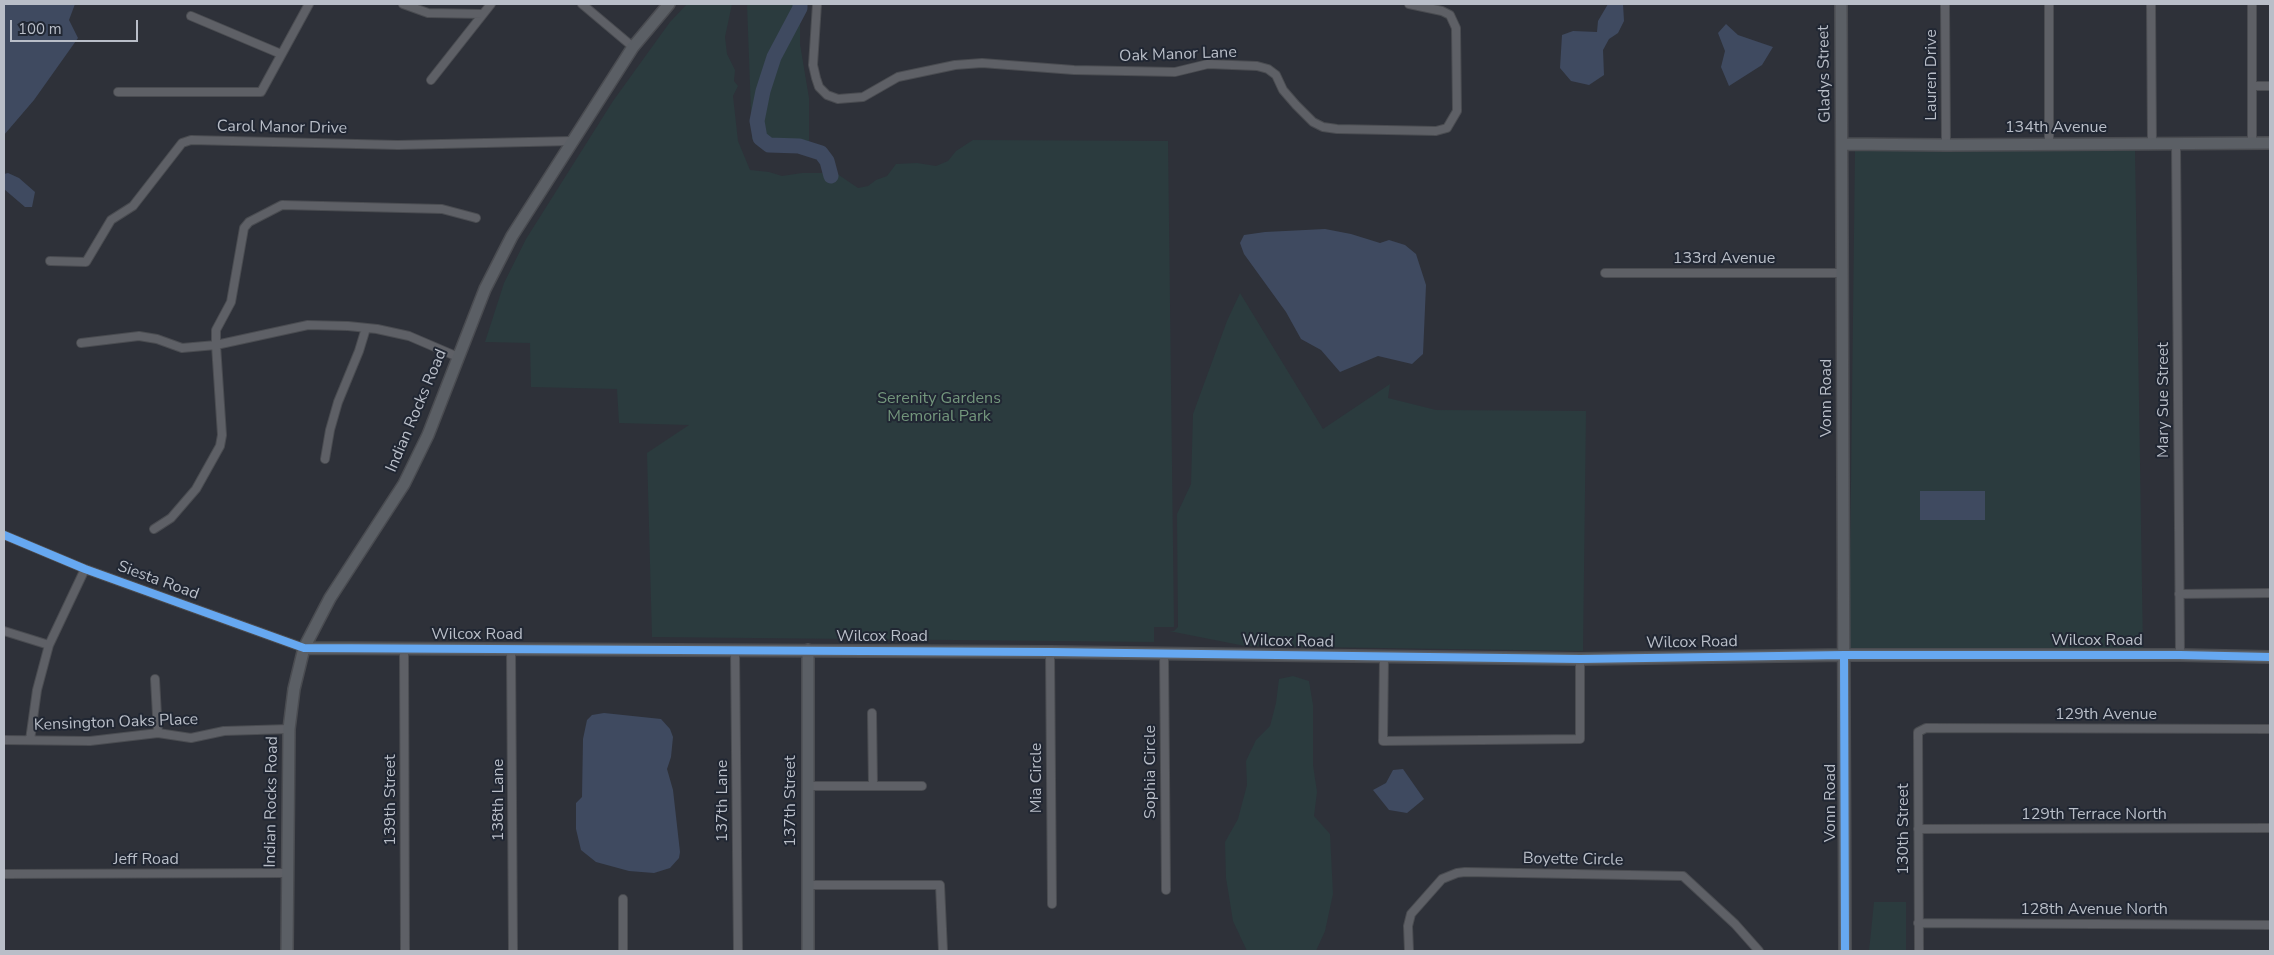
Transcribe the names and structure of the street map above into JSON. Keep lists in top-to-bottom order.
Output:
{
  "streets": {
    "street": [
      "Oak Manor Lane",
      "Gladys Street",
      "Lauren Drive",
      "Carol Manor Drive",
      "134th Avenue",
      "133rd Avenue",
      "Vonn Road",
      "Mary Sue Street",
      "Indian Rocks Road",
      "Siesta Road",
      "Wilcox Road",
      "129th Avenue",
      "Kensington Oaks Place",
      "Sophia Circle",
      "Mia Circle",
      "139th Street",
      "138th Lane",
      "137th Lane",
      "137th Street",
      "129th Terrace North",
      "130th Street",
      "Jeff Road",
      "Boyette Circle",
      "128th Avenue North"
    ]
  },
  "crossings": [
    ["Gladys Street", "134th Avenue"],
    ["Gladys Street", "Vonn Road"],
    ["Lauren Drive", "134th Avenue"],
    ["Carol Manor Drive", "Indian Rocks Road"],
    ["134th Avenue", "Vonn Road"],
    ["134th Avenue", "Mary Sue Street"],
    ["133rd Avenue", "Vonn Road"],
    ["Vonn Road", "Wilcox Road"],
    ["Mary Sue Street", "Wilcox Road"],
    ["Indian Rocks Road", "Siesta Road"],
    ["Indian Rocks Road", "Wilcox Road"],
    ["Indian Rocks Road", "Kensington Oaks Place"],
    ["Indian Rocks Road", "Jeff Road"],
    ["Siesta Road", "Wilcox Road"],
    ["Wilcox Road", "Sophia Circle"],
    ["Wilcox Road", "Mia Circle"],
    ["Wilcox Road", "139th Street"],
    ["Wilcox Road", "138th Lane"],
    ["Wilcox Road", "137th Lane"],
    ["Wilcox Road", "137th Street"],
    ["129th Avenue", "130th Street"],
    ["129th Terrace North", "130th Street"],
    ["130th Street", "128th Avenue North"]
  ],
  "parks": ["Serenity Gardens Memorial Park"],
  "scale_bar": "100 m"
}
